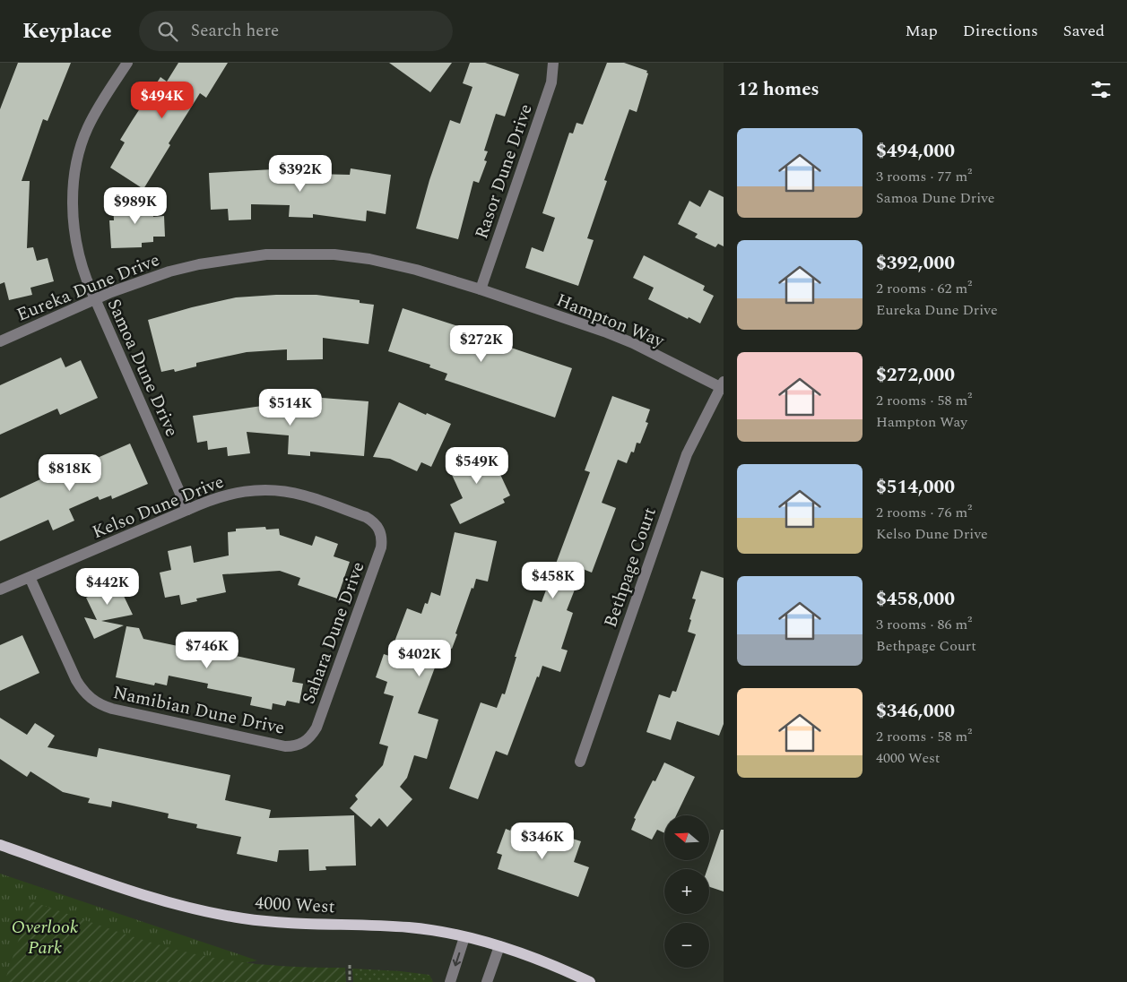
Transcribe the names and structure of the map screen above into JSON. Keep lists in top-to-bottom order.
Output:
{
  "streets": {
    "main road": ["4000 West"],
    "street": [
      "Rasor Dune Drive",
      "Eureka Dune Drive",
      "Hampton Way",
      "Samoa Dune Drive",
      "Kelso Dune Drive",
      "Bethpage Court",
      "Sahara Dune Drive",
      "Namibian Dune Drive"
    ]
  },
  "crossings": [
    ["Rasor Dune Drive", "Eureka Dune Drive"],
    ["Rasor Dune Drive", "Hampton Way"],
    ["Eureka Dune Drive", "Hampton Way"],
    ["Eureka Dune Drive", "Samoa Dune Drive"],
    ["Hampton Way", "Bethpage Court"],
    ["Samoa Dune Drive", "Kelso Dune Drive"],
    ["Kelso Dune Drive", "Sahara Dune Drive"],
    ["Kelso Dune Drive", "Namibian Dune Drive"],
    ["Sahara Dune Drive", "Namibian Dune Drive"]
  ],
  "parks": ["Overlook Park"],
  "north": "left",
  "page": {
    "header": "Keyplace",
    "search": "Search here",
    "nav": ["Map", "Directions", "Saved"],
    "heading": "12 homes",
    "price": [
      "$494K",
      "$392K",
      "$989K",
      "$272K",
      "$514K",
      "$549K",
      "$818K",
      "$458K",
      "$442K",
      "$746K",
      "$402K",
      "$346K"
    ],
    "list": [
      {
        "name": "$494,000",
        "note": "3 rooms · 77 m² · Samoa Dune Drive"
      },
      {
        "name": "$392,000",
        "note": "2 rooms · 62 m² · Eureka Dune Drive"
      },
      {
        "name": "$272,000",
        "note": "2 rooms · 58 m² · Hampton Way"
      },
      {
        "name": "$514,000",
        "note": "2 rooms · 76 m² · Kelso Dune Drive"
      },
      {
        "name": "$458,000",
        "note": "3 rooms · 86 m² · Bethpage Court"
      },
      {
        "name": "$346,000",
        "note": "2 rooms · 58 m² · 4000 West"
      }
    ],
    "map_buttons": ["+", "−"]
  }
}
